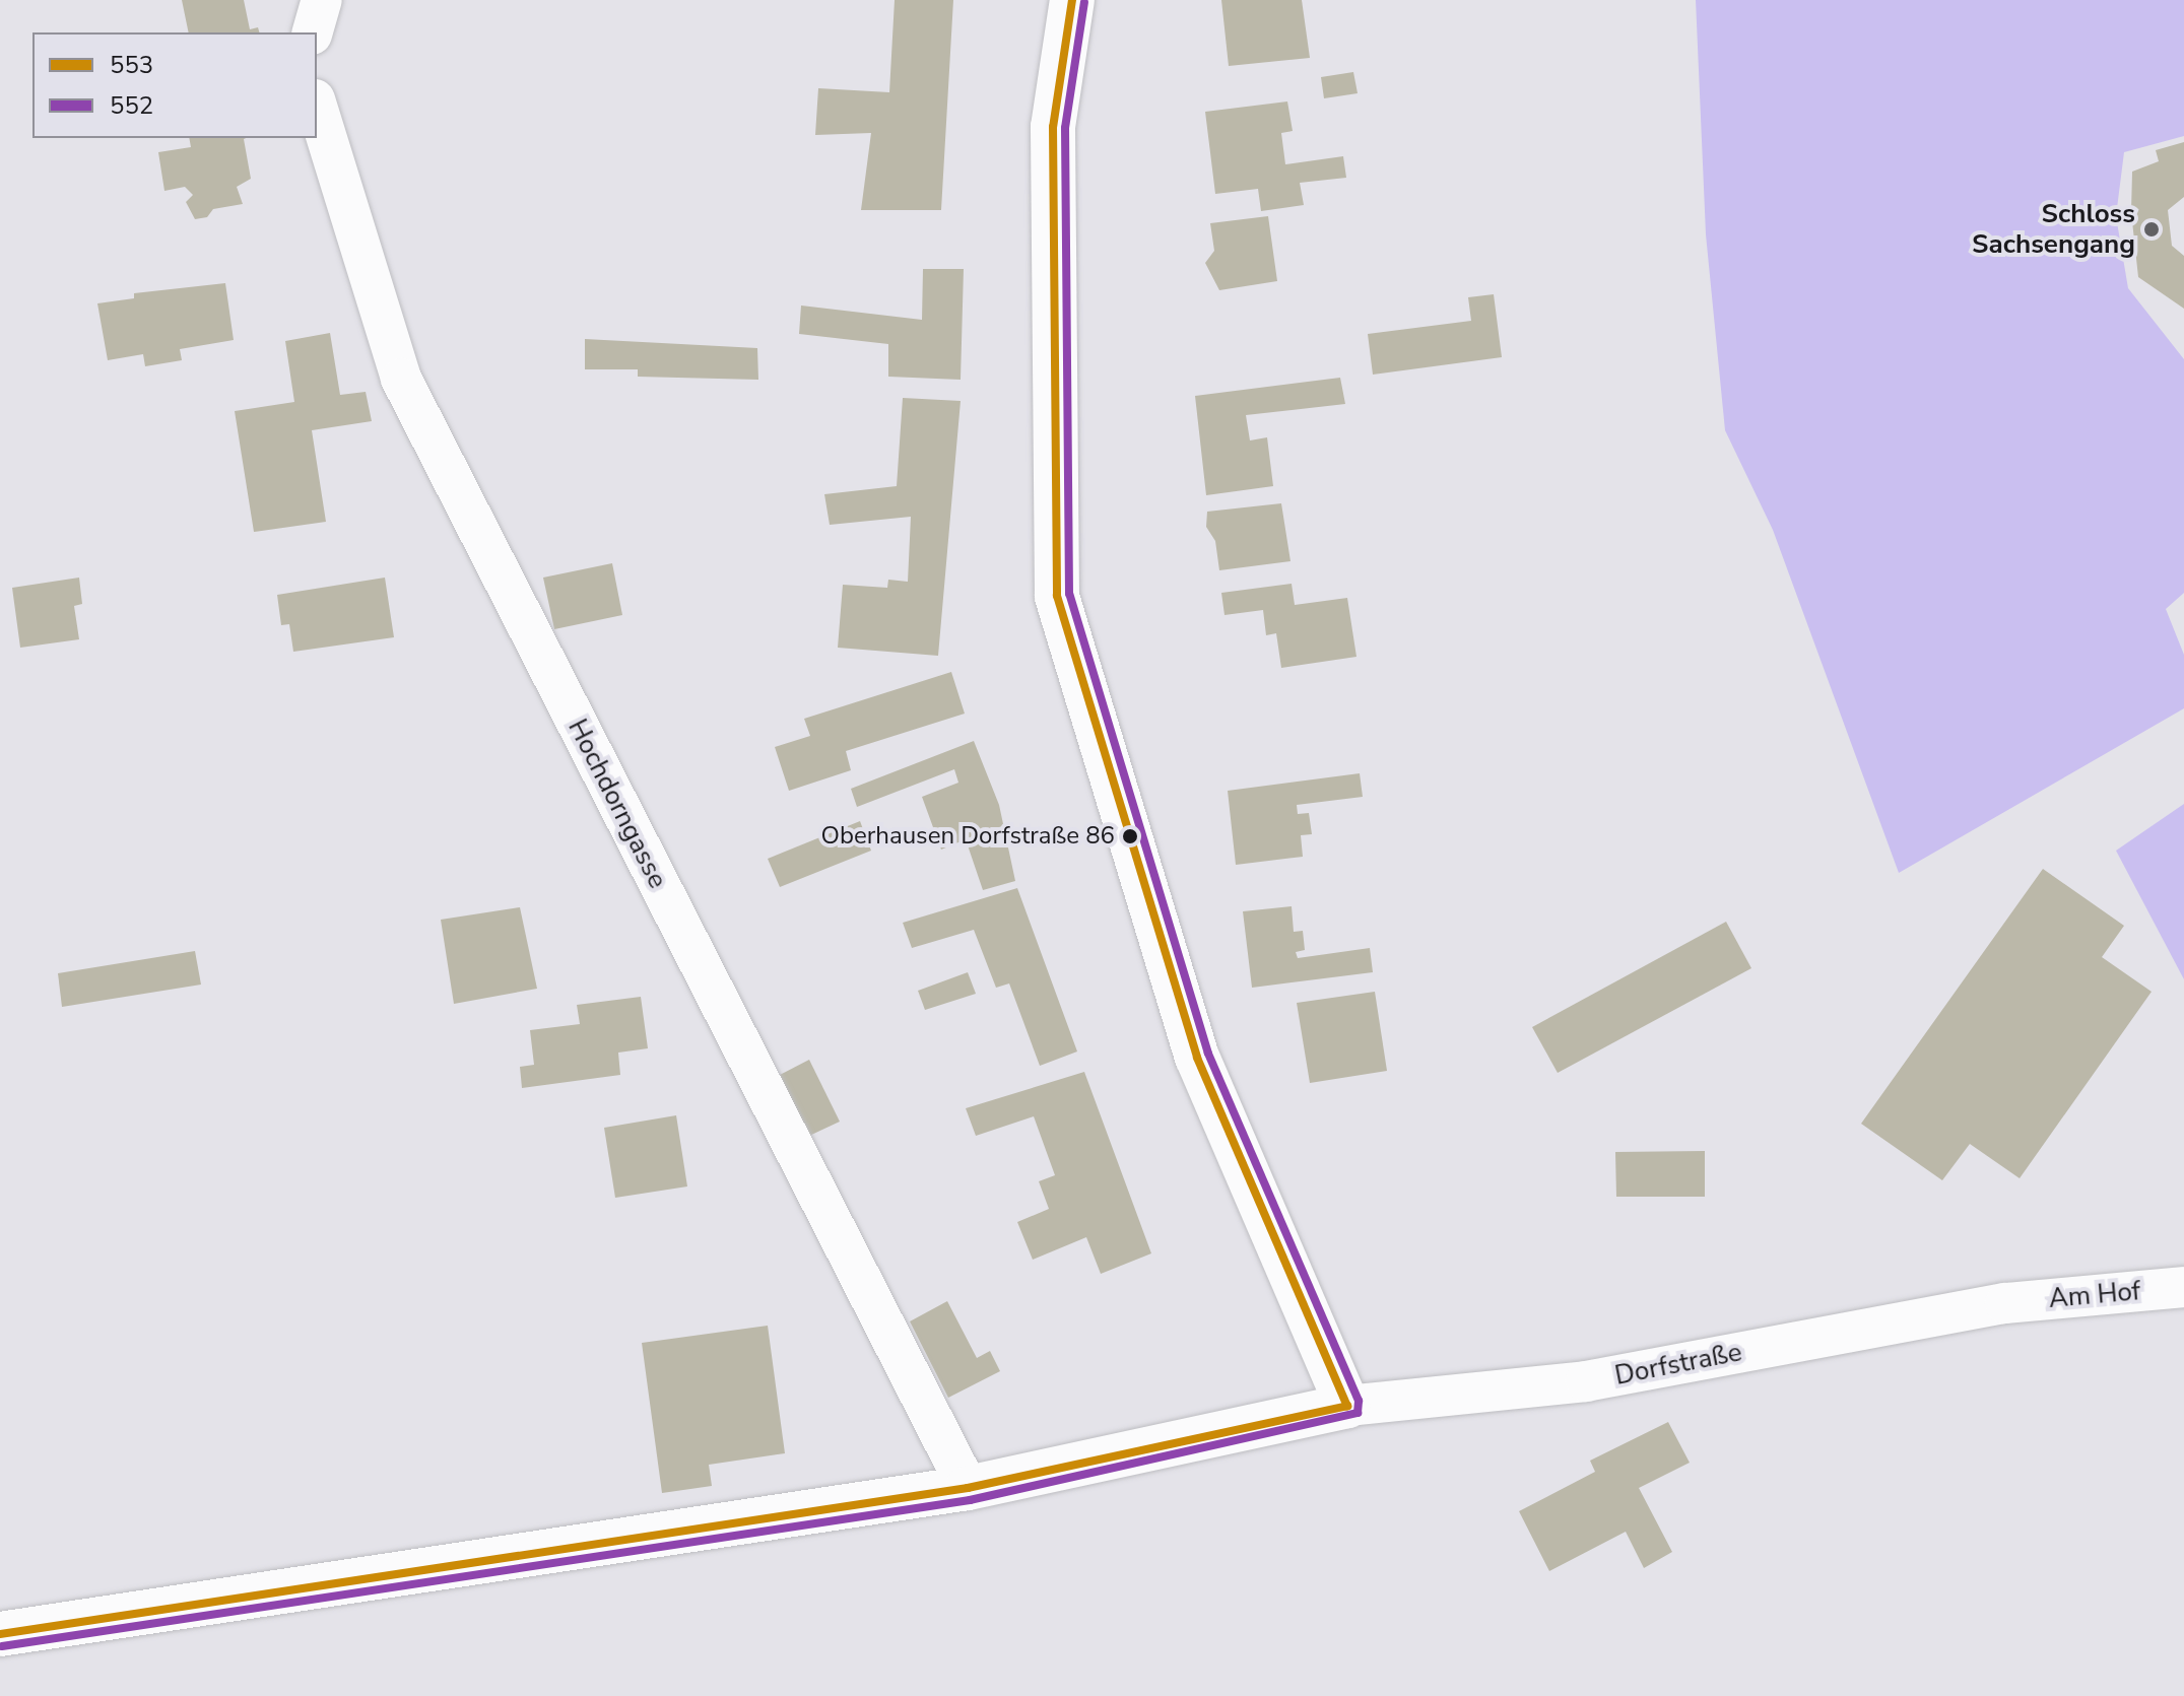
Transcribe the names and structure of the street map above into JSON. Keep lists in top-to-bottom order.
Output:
{
  "streets": {
    "street": ["Hochdorngasse", "Am Hof", "Dorfstraße"]
  },
  "crossings": [
    ["Hochdorngasse", "Dorfstraße"],
    ["Am Hof", "Dorfstraße"]
  ],
  "places": ["Schloss Sachsengang", "Oberhausen Dorfstraße 86"],
  "lines": ["transit line 553", "transit line 552"],
  "legend": ["553", "552"]
}
